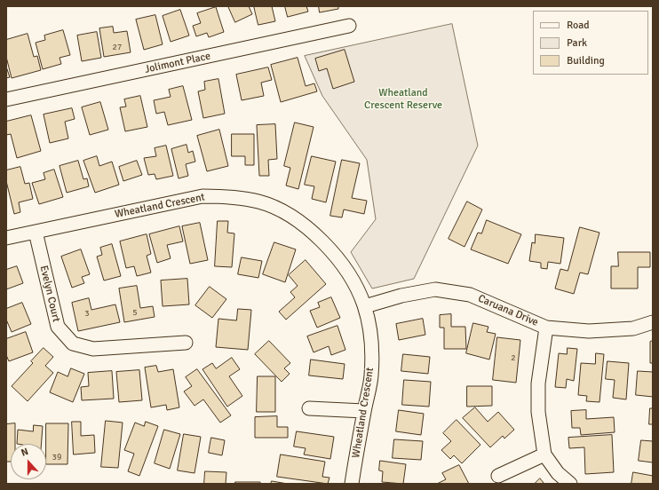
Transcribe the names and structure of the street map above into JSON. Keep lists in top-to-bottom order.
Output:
{
  "streets": {
    "street": [
      "Jolimont Place",
      "Wheatland Crescent",
      "Evelyn Court",
      "Caruana Drive"
    ]
  },
  "crossings": [
    ["Wheatland Crescent", "Evelyn Court"],
    ["Wheatland Crescent", "Caruana Drive"]
  ],
  "parks": ["Wheatland Crescent Reserve"],
  "house_numbers": [
    "27",
    "5",
    "3",
    "2",
    "39"
  ],
  "legend": ["Road", "Park", "Building"],
  "north": "top"
}
